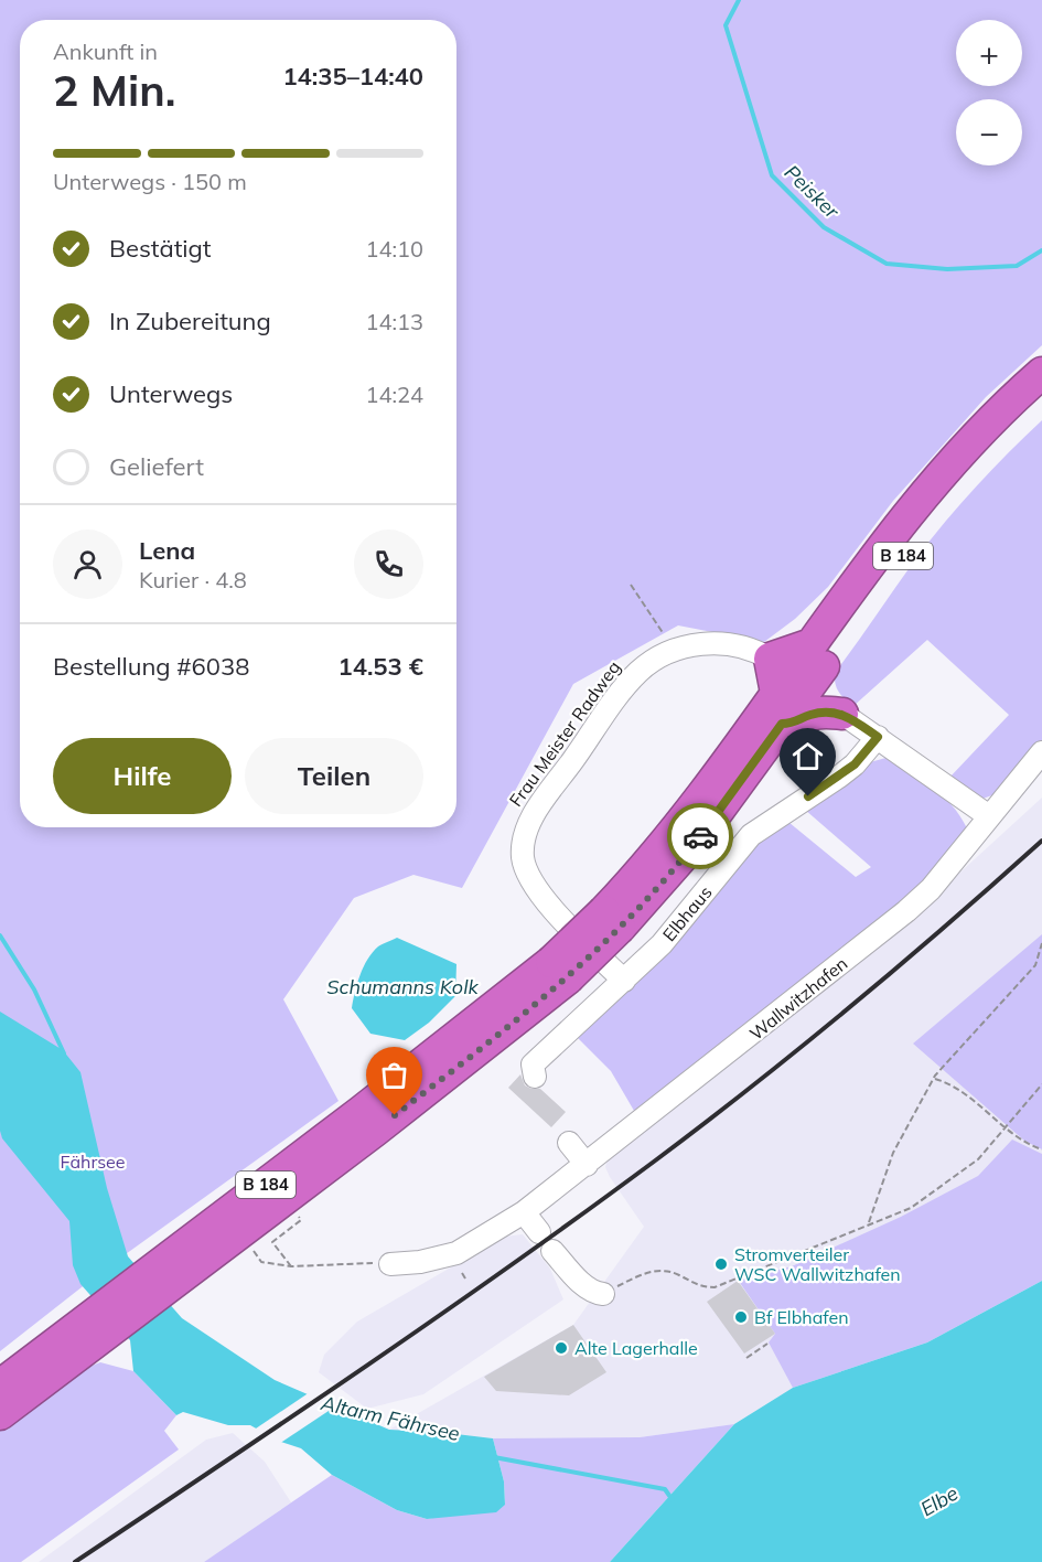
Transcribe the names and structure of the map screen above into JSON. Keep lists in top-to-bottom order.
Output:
{
  "streets": {
    "highway": ["B 184"],
    "street": ["Elbhaus", "Wallwitzhafen"]
  },
  "water": [
    "Peisker",
    "Schumanns Kolk",
    "Altarm Fährsee",
    "Elbe"
  ],
  "parks": ["Fährsee"],
  "places": ["Stromverteiler WSC Wallwitzhafen", "Bf Elbhafen", "Alte Lagerhalle"],
  "page": {
    "map_buttons": ["+", "−"],
    "heading": ["2 Min.", "Ankunft in", "14:35–14:40"],
    "panel": [
      "Lena",
      "Kurier · 4.8",
      "Bestellung #6038",
      "14.53 €"
    ],
    "bar": "Unterwegs · 150 m",
    "list": [
      ["Bestätigt", "14:10"],
      ["In Zubereitung", "14:13"],
      ["Unterwegs", "14:24"],
      "Geliefert"
    ],
    "buttons": ["Hilfe", "Teilen"]
  }
}
